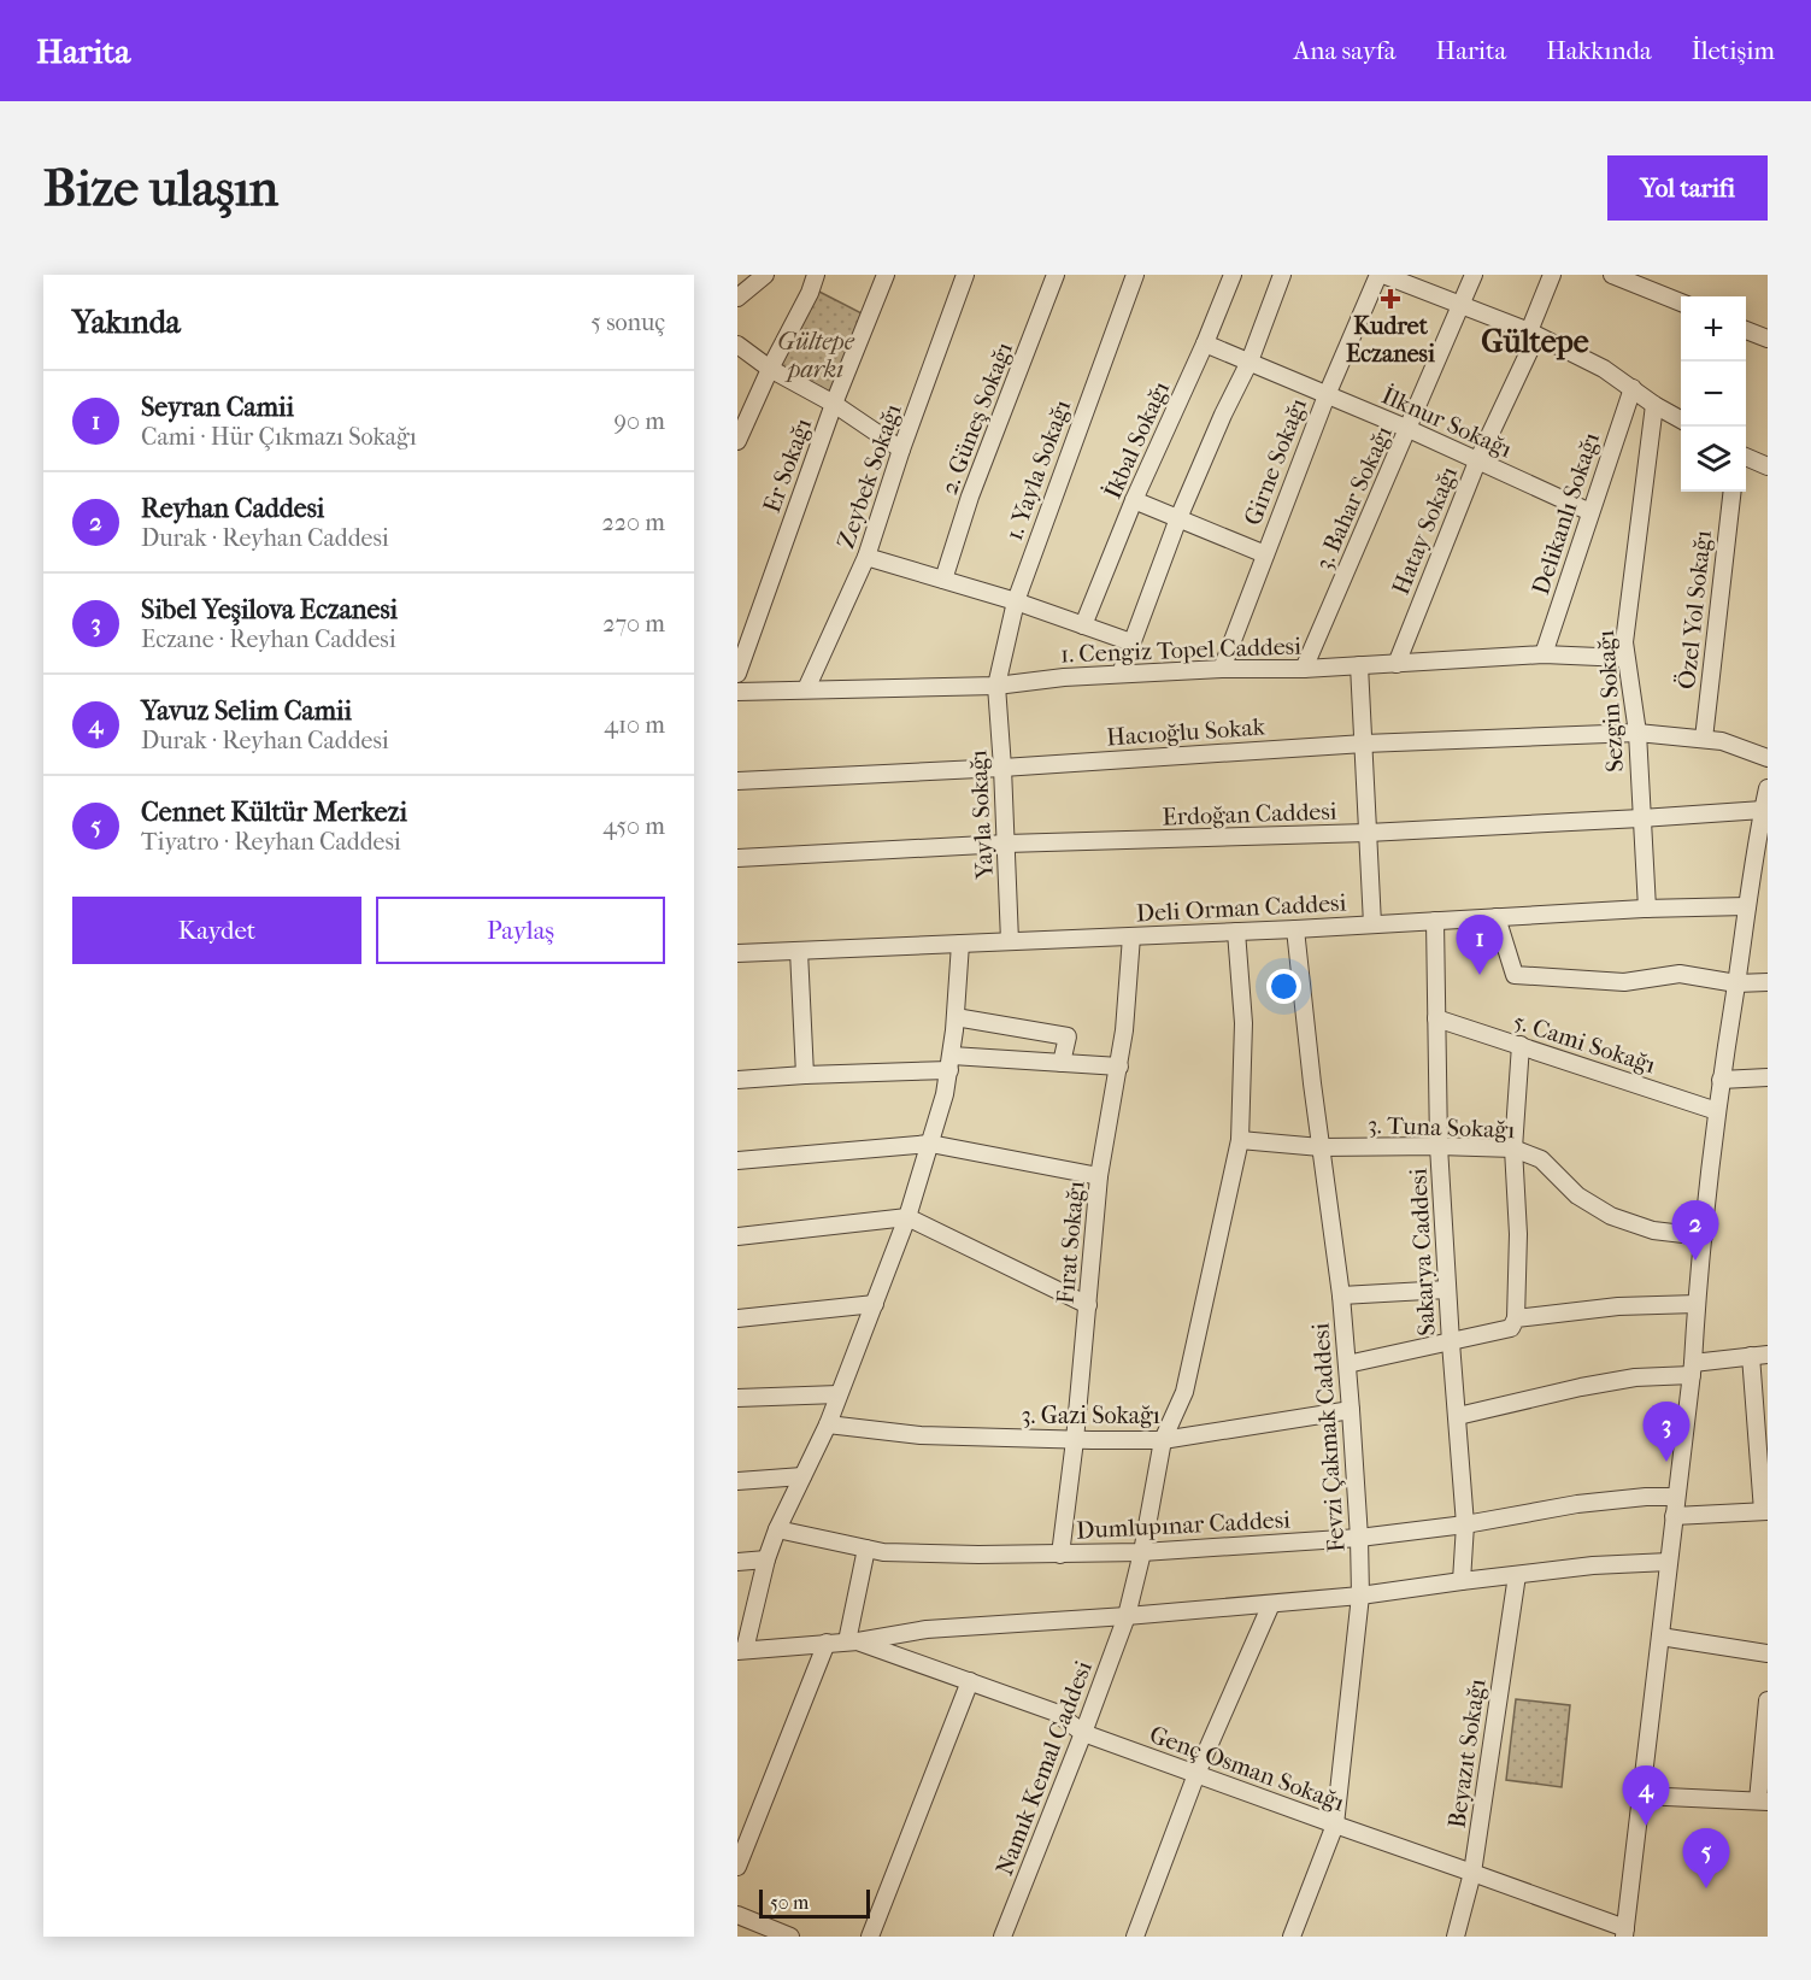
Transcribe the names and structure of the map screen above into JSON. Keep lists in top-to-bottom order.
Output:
{
  "streets": {
    "street": [
      "2. Güneş Sokağı",
      "İlknur Sokağı",
      "İkbal Sokağı",
      "Girne Sokağı",
      "Er Sokağı",
      "1. Yayla Sokağı",
      "Zeybek Sokağı",
      "3. Bahar Sokağı",
      "Delikanlı Sokağı",
      "Hatay Sokağı",
      "Özel Yol Sokağı",
      "1. Cengiz Topel Caddesi",
      "Sezgin Sokağı",
      "Hacıoğlu Sokak",
      "Erdoğan Caddesi",
      "Yayla Sokağı",
      "Deli Orman Caddesi",
      "5. Cami Sokağı",
      "3. Tuna Sokağı",
      "Fırat Sokağı",
      "Sakarya Caddesi",
      "3. Gazi Sokağı",
      "Fevzi Çakmak Caddesi",
      "Dumlupınar Caddesi",
      "Beyazıt Sokağı",
      "Namık Kemal Caddesi",
      "Genç Osman Sokağı"
    ]
  },
  "crossings": [
    ["İlknur Sokağı", "İkbal Sokağı"],
    ["İlknur Sokağı", "Girne Sokağı"],
    ["İlknur Sokağı", "3. Bahar Sokağı"],
    ["İlknur Sokağı", "Delikanlı Sokağı"],
    ["İlknur Sokağı", "Hatay Sokağı"],
    ["Girne Sokağı", "1. Cengiz Topel Caddesi"],
    ["1. Yayla Sokağı", "1. Cengiz Topel Caddesi"],
    ["1. Yayla Sokağı", "Yayla Sokağı"],
    ["Zeybek Sokağı", "1. Cengiz Topel Caddesi"],
    ["3. Bahar Sokağı", "1. Cengiz Topel Caddesi"],
    ["Delikanlı Sokağı", "1. Cengiz Topel Caddesi"],
    ["Hatay Sokağı", "1. Cengiz Topel Caddesi"],
    ["Özel Yol Sokağı", "Hacıoğlu Sokak"],
    ["1. Cengiz Topel Caddesi", "Sezgin Sokağı"],
    ["1. Cengiz Topel Caddesi", "Yayla Sokağı"],
    ["Sezgin Sokağı", "Hacıoğlu Sokak"],
    ["Sezgin Sokağı", "Erdoğan Caddesi"],
    ["Sezgin Sokağı", "Deli Orman Caddesi"],
    ["Hacıoğlu Sokak", "Yayla Sokağı"],
    ["Erdoğan Caddesi", "Yayla Sokağı"],
    ["Yayla Sokağı", "Deli Orman Caddesi"],
    ["Deli Orman Caddesi", "Fırat Sokağı"],
    ["Deli Orman Caddesi", "Sakarya Caddesi"],
    ["Deli Orman Caddesi", "Fevzi Çakmak Caddesi"],
    ["Deli Orman Caddesi", "Namık Kemal Caddesi"],
    ["5. Cami Sokağı", "Sakarya Caddesi"],
    ["3. Tuna Sokağı", "Sakarya Caddesi"],
    ["3. Tuna Sokağı", "Fevzi Çakmak Caddesi"],
    ["3. Tuna Sokağı", "Namık Kemal Caddesi"],
    ["Fırat Sokağı", "3. Gazi Sokağı"],
    ["Fırat Sokağı", "Dumlupınar Caddesi"],
    ["Sakarya Caddesi", "Dumlupınar Caddesi"],
    ["3. Gazi Sokağı", "Fevzi Çakmak Caddesi"],
    ["3. Gazi Sokağı", "Namık Kemal Caddesi"],
    ["Fevzi Çakmak Caddesi", "Dumlupınar Caddesi"],
    ["Fevzi Çakmak Caddesi", "Genç Osman Sokağı"],
    ["Dumlupınar Caddesi", "Namık Kemal Caddesi"],
    ["Beyazıt Sokağı", "Genç Osman Sokağı"],
    ["Namık Kemal Caddesi", "Genç Osman Sokağı"]
  ],
  "districts": ["Gültepe"],
  "parks": ["Gültepe parkı"],
  "places": {
    "health": ["Kudret Eczanesi"]
  },
  "scale_bar": "50 m",
  "page": {
    "header": "Harita",
    "nav": [
      "Ana sayfa",
      "Harita",
      "Hakkında",
      "İletişim"
    ],
    "buttons": [
      "Yol tarifi",
      ["Kaydet", "Paylaş"]
    ],
    "title": "Bize ulaşın",
    "heading": ["Yakında", "5 sonuç"],
    "map_buttons": ["+", "−"],
    "list": [
      {
        "mark": "1",
        "name": "Seyran Camii",
        "note": "Cami · Hür Çıkmazı Sokağı",
        "value": "90 m"
      },
      {
        "mark": "2",
        "name": "Reyhan Caddesi",
        "note": "Durak · Reyhan Caddesi",
        "value": "220 m"
      },
      {
        "mark": "3",
        "name": "Sibel Yeşilova Eczanesi",
        "note": "Eczane · Reyhan Caddesi",
        "value": "270 m"
      },
      {
        "mark": "4",
        "name": "Yavuz Selim Camii",
        "note": "Durak · Reyhan Caddesi",
        "value": "410 m"
      },
      {
        "mark": "5",
        "name": "Cennet Kültür Merkezi",
        "note": "Tiyatro · Reyhan Caddesi",
        "value": "450 m"
      }
    ],
    "pins": [
      "1",
      "2",
      "3",
      "4",
      "5"
    ],
    "scale": "50 m"
  }
}
